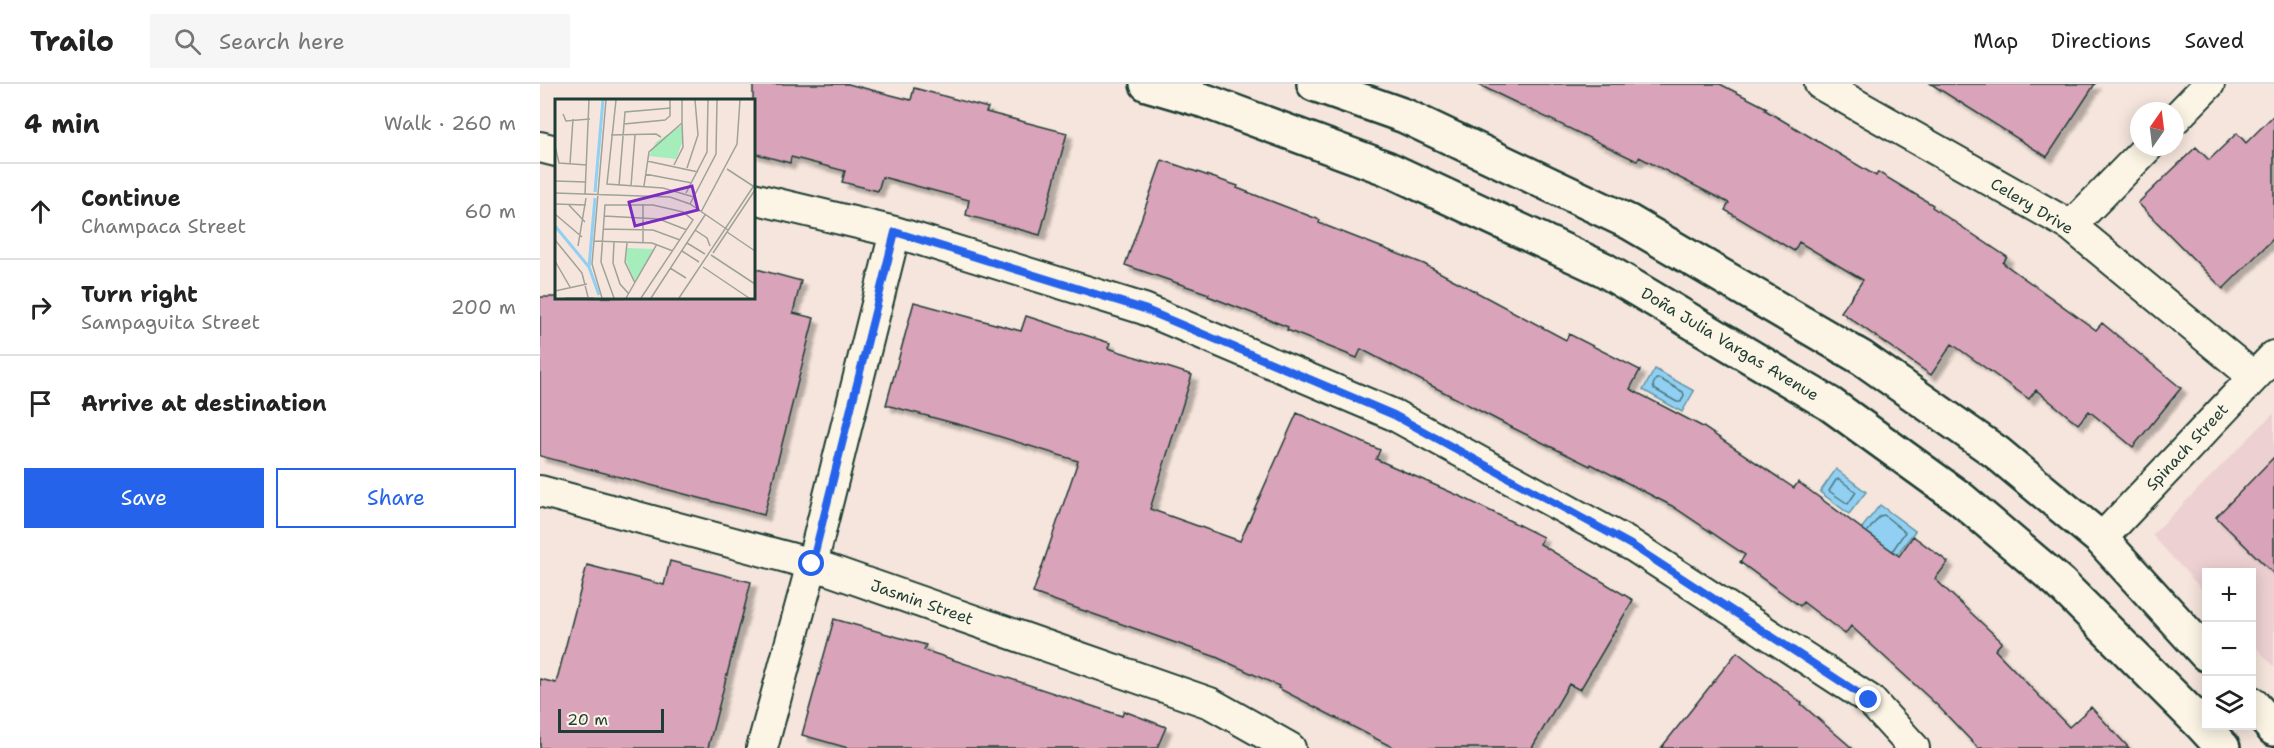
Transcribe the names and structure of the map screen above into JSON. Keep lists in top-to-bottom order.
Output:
{
  "streets": {
    "main road": ["Doña Julia Vargas Avenue"],
    "street": ["Celery Drive", "Spinach Street", "Jasmin Street"]
  },
  "crossings": [
    ["Celery Drive", "Spinach Street"]
  ],
  "scale_bar": "20 m",
  "north": "top",
  "page": {
    "header": "Trailo",
    "search": "Search here",
    "nav": ["Map", "Directions", "Saved"],
    "heading": ["4 min", "Walk · 260 m"],
    "list": [
      ["Continue", "Champaca Street", "60 m"],
      ["Turn right", "Sampaguita Street", "200 m"],
      "Arrive at destination"
    ],
    "buttons": ["Save", "Share"],
    "map_buttons": ["+", "−"],
    "scale": "20 m"
  }
}
